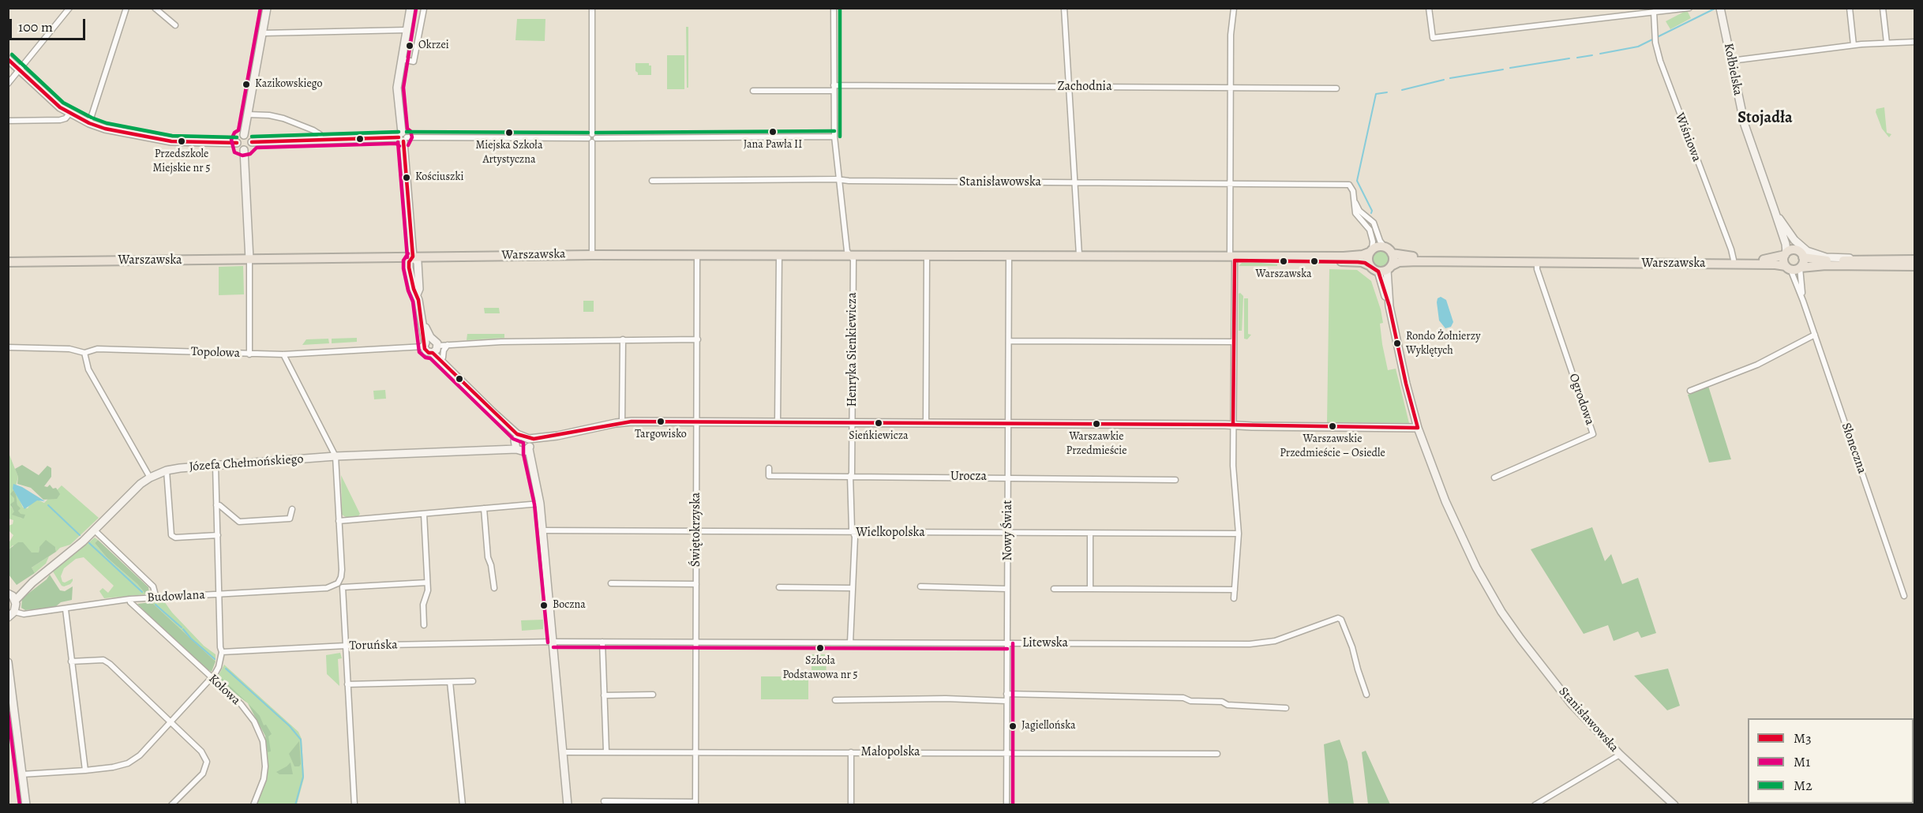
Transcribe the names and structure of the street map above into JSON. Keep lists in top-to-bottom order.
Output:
{
  "streets": {
    "main road": ["Warszawska"],
    "street": [
      "Kołbielska",
      "Zachodnia",
      "Wiśniowa",
      "Stanisławowska",
      "Henryka Sienkiewicza",
      "Topolowa",
      "Ogrodowa",
      "Słoneczna",
      "Józefa Chełmońskiego",
      "Urocza",
      "Świętokrzyska",
      "Nowy Świat",
      "Wielkopolska",
      "Budowlana",
      "Litewska",
      "Toruńska",
      "Kołowa",
      "Małopolska"
    ]
  },
  "crossings": [
    ["Kołbielska", "Warszawska"],
    ["Kołbielska", "Słoneczna"],
    ["Zachodnia", "Henryka Sienkiewicza"],
    ["Wiśniowa", "Warszawska"],
    ["Stanisławowska", "Warszawska"],
    ["Stanisławowska", "Henryka Sienkiewicza"],
    ["Stanisławowska", "Józefa Chełmońskiego"],
    ["Warszawska", "Henryka Sienkiewicza"],
    ["Warszawska", "Ogrodowa"],
    ["Warszawska", "Słoneczna"],
    ["Warszawska", "Świętokrzyska"],
    ["Warszawska", "Nowy Świat"],
    ["Henryka Sienkiewicza", "Józefa Chełmońskiego"],
    ["Henryka Sienkiewicza", "Urocza"],
    ["Henryka Sienkiewicza", "Wielkopolska"],
    ["Henryka Sienkiewicza", "Litewska"],
    ["Józefa Chełmońskiego", "Świętokrzyska"],
    ["Józefa Chełmońskiego", "Nowy Świat"],
    ["Urocza", "Nowy Świat"],
    ["Świętokrzyska", "Wielkopolska"],
    ["Świętokrzyska", "Litewska"],
    ["Świętokrzyska", "Małopolska"],
    ["Nowy Świat", "Wielkopolska"],
    ["Nowy Świat", "Litewska"],
    ["Nowy Świat", "Małopolska"],
    ["Budowlana", "Kołowa"],
    ["Litewska", "Toruńska"]
  ],
  "districts": ["Stojadła"],
  "places": [
    "Okrzei",
    "Kazikowskiego",
    "Jana Pawła II",
    "Miejska Szkoła Artystyczna",
    "Przedszkole Miejskie nr 5",
    "Kościuszki",
    "Warszawska",
    "Rondo Żołnierzy Wyklętych",
    "Targowisko",
    "Sieńkiewicza",
    "Warszawkie Przedmieście",
    "Warszawskie Przedmieście – Osiedle",
    "Boczna",
    "Szkoła Podstawowa nr 5",
    "Jagiellońska"
  ],
  "lines": ["transit line M1", "transit line M2", "transit line M3"],
  "legend": ["M3", "M1", "M2"],
  "scale_bar": "100 m"
}
